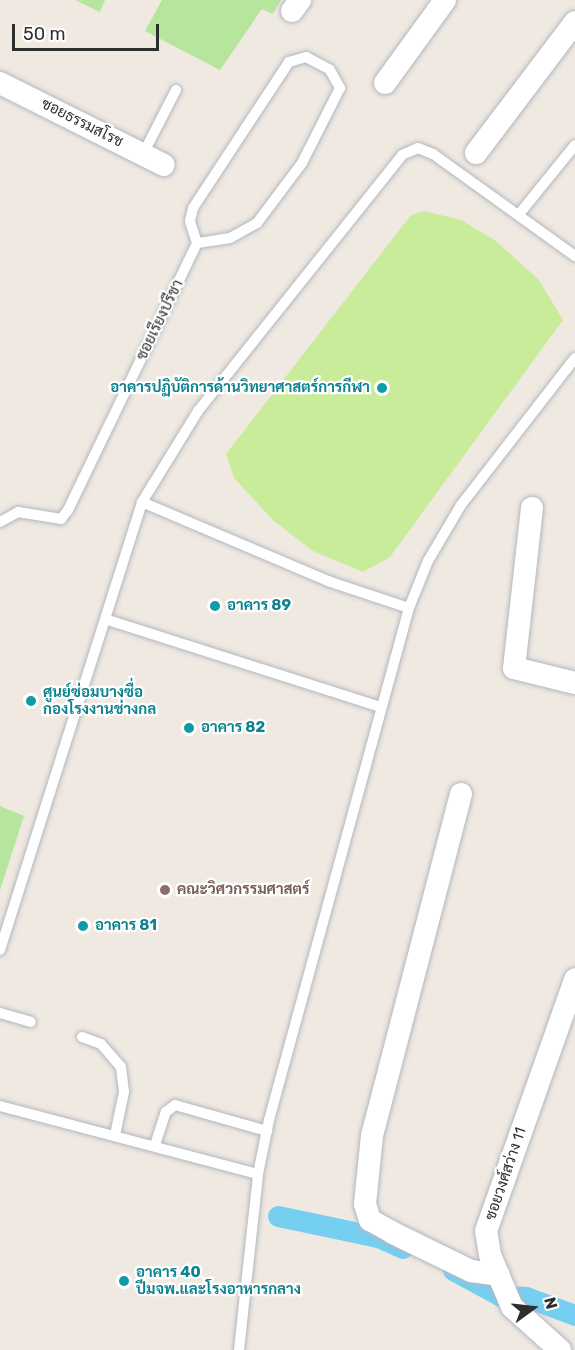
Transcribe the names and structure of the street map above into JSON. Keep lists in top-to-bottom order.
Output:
{
  "streets": {
    "street": ["ซอยธรรมสโรช", "ซอยวงศ์สว่าง 11"],
    "lane": ["ซอยเรียงปรีชา"]
  },
  "places": [
    "อาคารปฏิบัติการด้านวิทยาศาสตร์การกีฬา",
    "อาคาร 89",
    "ศูนย์ซ่อมบางซื่อ กองโรงงานช่างกล",
    "อาคาร 82",
    "คณะวิศวกรรมศาสตร์",
    "อาคาร 81",
    "อาคาร 40 ปีมจพ.และโรงอาหารกลาง"
  ],
  "scale_bar": "50 m",
  "north": "right"
}
